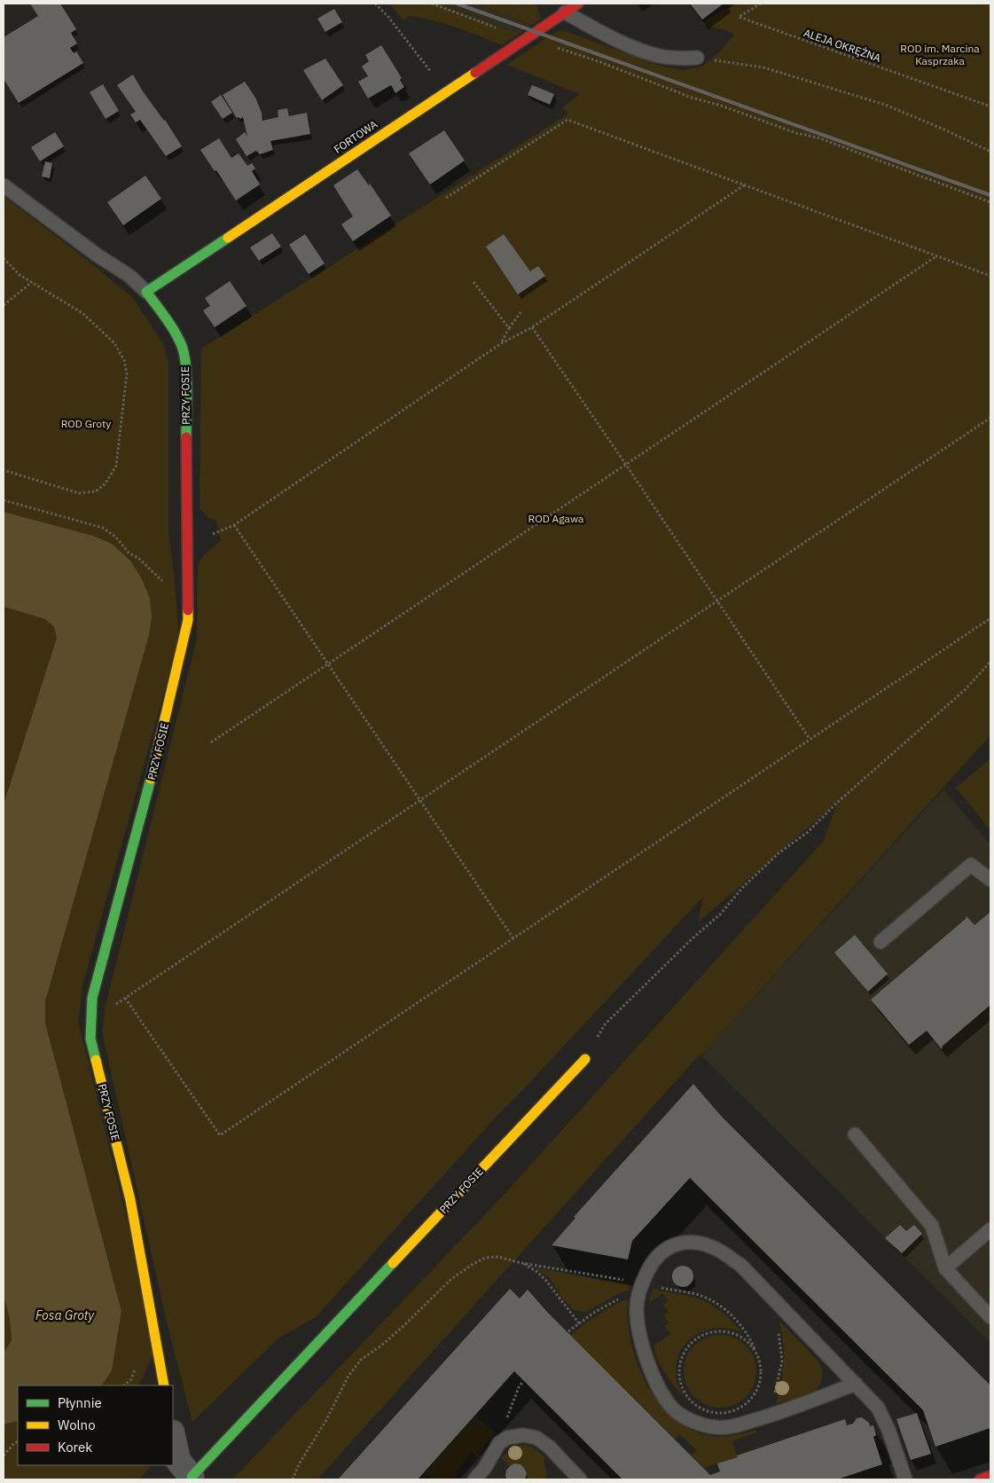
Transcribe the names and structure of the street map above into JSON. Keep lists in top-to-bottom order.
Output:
{
  "streets": {
    "street": ["FORTOWA", "PRZY FOSIE"],
    "path": ["ALEJA OKRĘŻNA"]
  },
  "crossings": [
    ["FORTOWA", "PRZY FOSIE"]
  ],
  "water": ["Fosa Groty"],
  "parks": ["ROD im. Marcina Kasprzaka", "ROD Groty", "ROD Agawa"],
  "legend": ["Płynnie", "Wolno", "Korek"]
}
